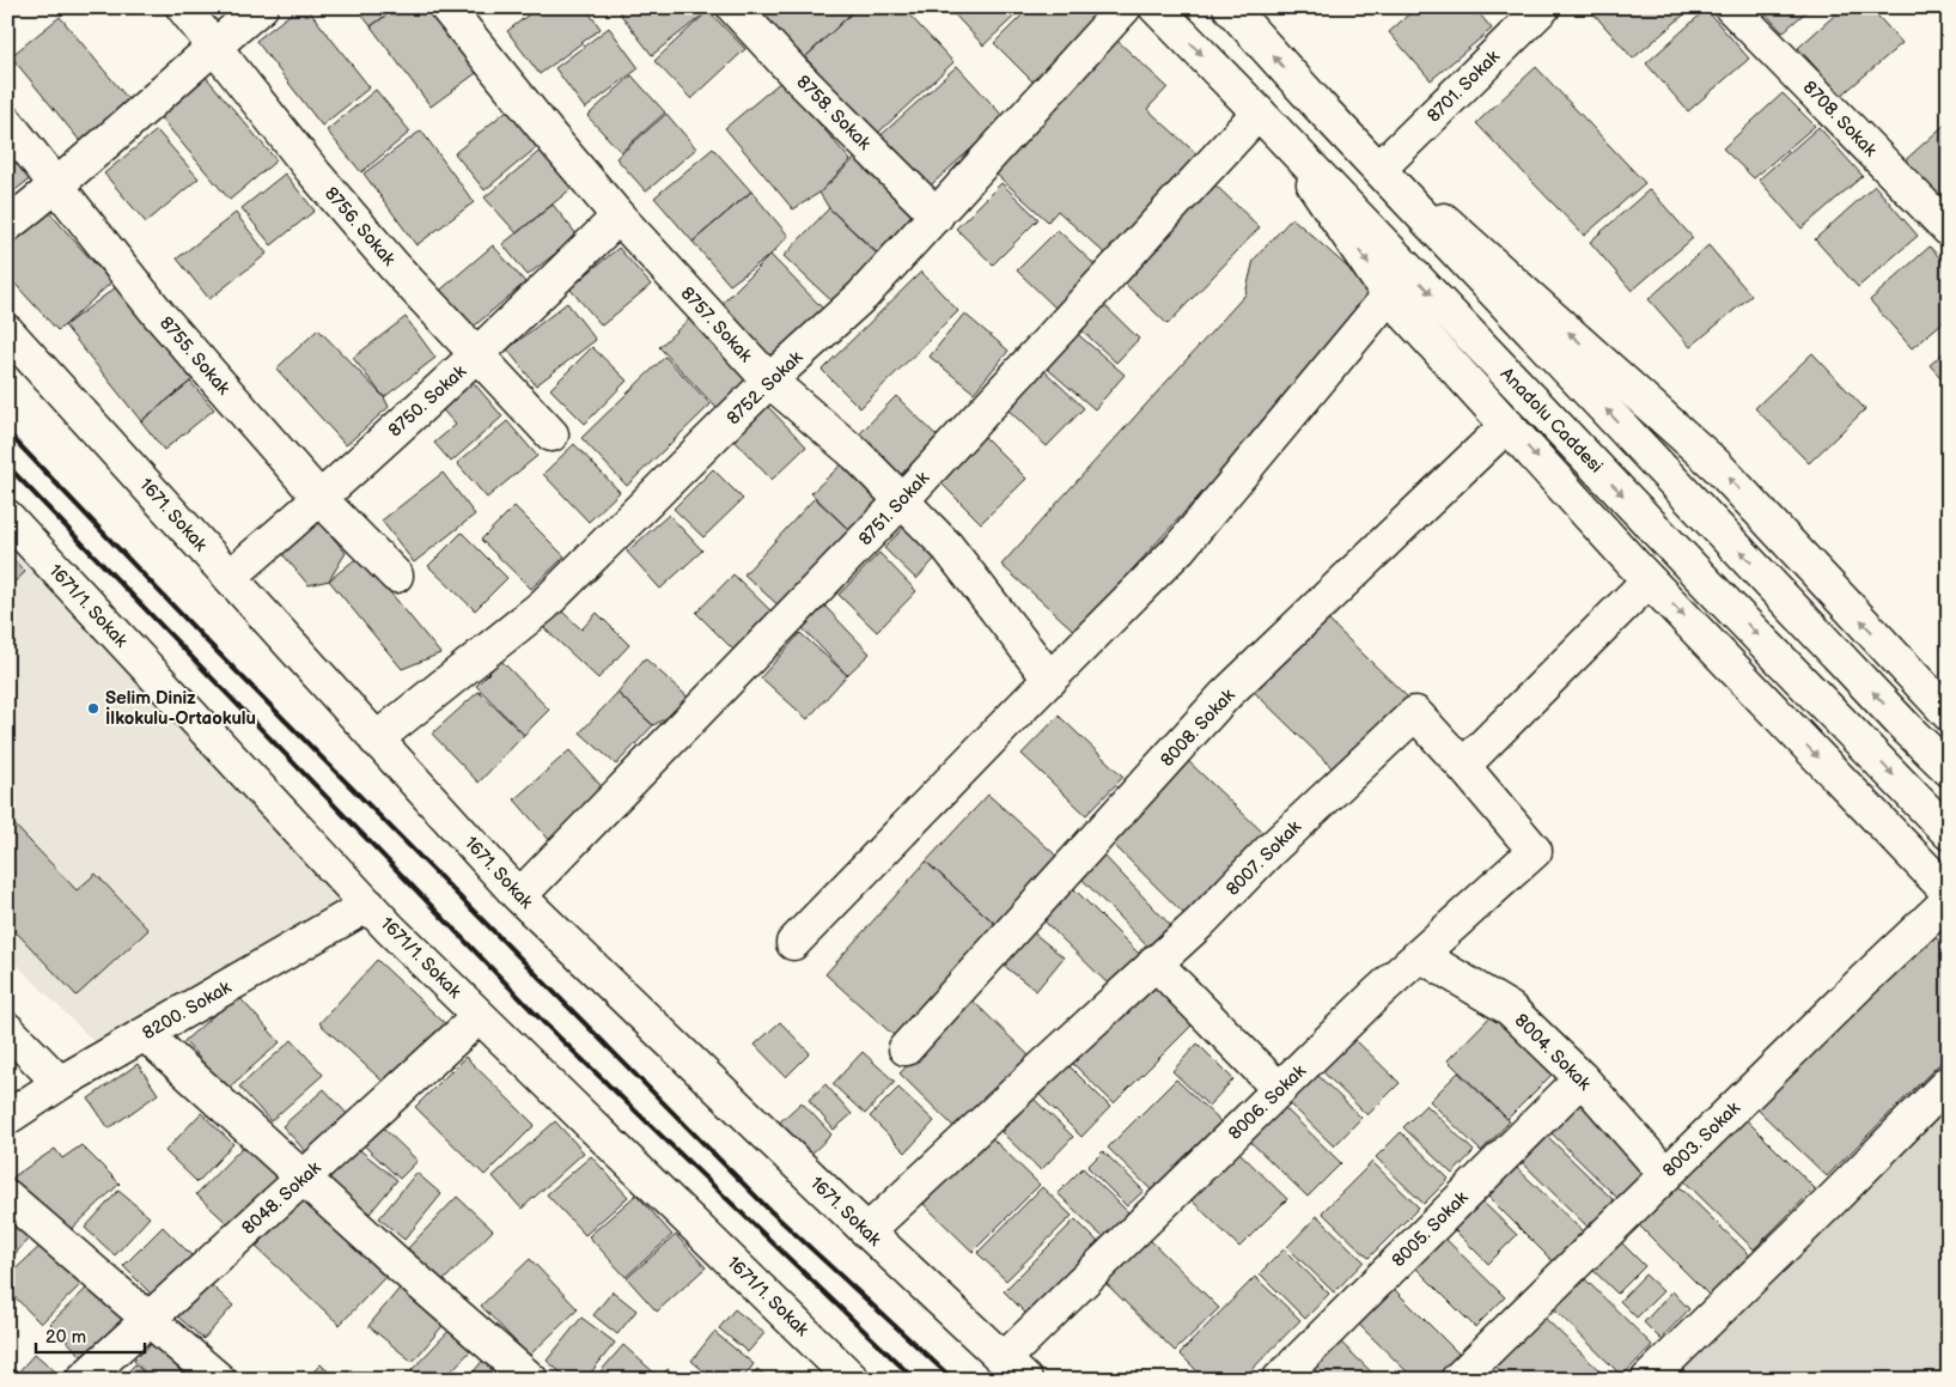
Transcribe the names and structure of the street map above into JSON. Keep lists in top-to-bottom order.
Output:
{
  "streets": {
    "main road": [
      "8701. Sokak",
      "8758. Sokak",
      "8708. Sokak",
      "8756. Sokak",
      "8757. Sokak",
      "8755. Sokak",
      "8752. Sokak",
      "8750. Sokak",
      "Anadolu Caddesi",
      "8751. Sokak",
      "1671. Sokak",
      "1671/1. Sokak",
      "8008. Sokak",
      "8007. Sokak",
      "8200. Sokak",
      "8004. Sokak",
      "8006. Sokak",
      "8003. Sokak",
      "8048. Sokak",
      "8005. Sokak"
    ]
  },
  "crossings": [
    ["8758. Sokak", "8752. Sokak"],
    ["8756. Sokak", "8750. Sokak"],
    ["8757. Sokak", "8752. Sokak"],
    ["8757. Sokak", "8750. Sokak"],
    ["8757. Sokak", "8751. Sokak"],
    ["8755. Sokak", "8750. Sokak"],
    ["8752. Sokak", "1671. Sokak"],
    ["8750. Sokak", "1671. Sokak"],
    ["Anadolu Caddesi", "8751. Sokak"],
    ["8751. Sokak", "1671. Sokak"],
    ["1671. Sokak", "8007. Sokak"],
    ["1671. Sokak", "8006. Sokak"],
    ["1671/1. Sokak", "8200. Sokak"],
    ["1671/1. Sokak", "8048. Sokak"],
    ["8007. Sokak", "8006. Sokak"],
    ["8004. Sokak", "8006. Sokak"],
    ["8004. Sokak", "8003. Sokak"],
    ["8004. Sokak", "8005. Sokak"]
  ],
  "places": ["Selim Diniz İlkokulu-Ortaokulu"],
  "scale_bar": "20 m"
}
